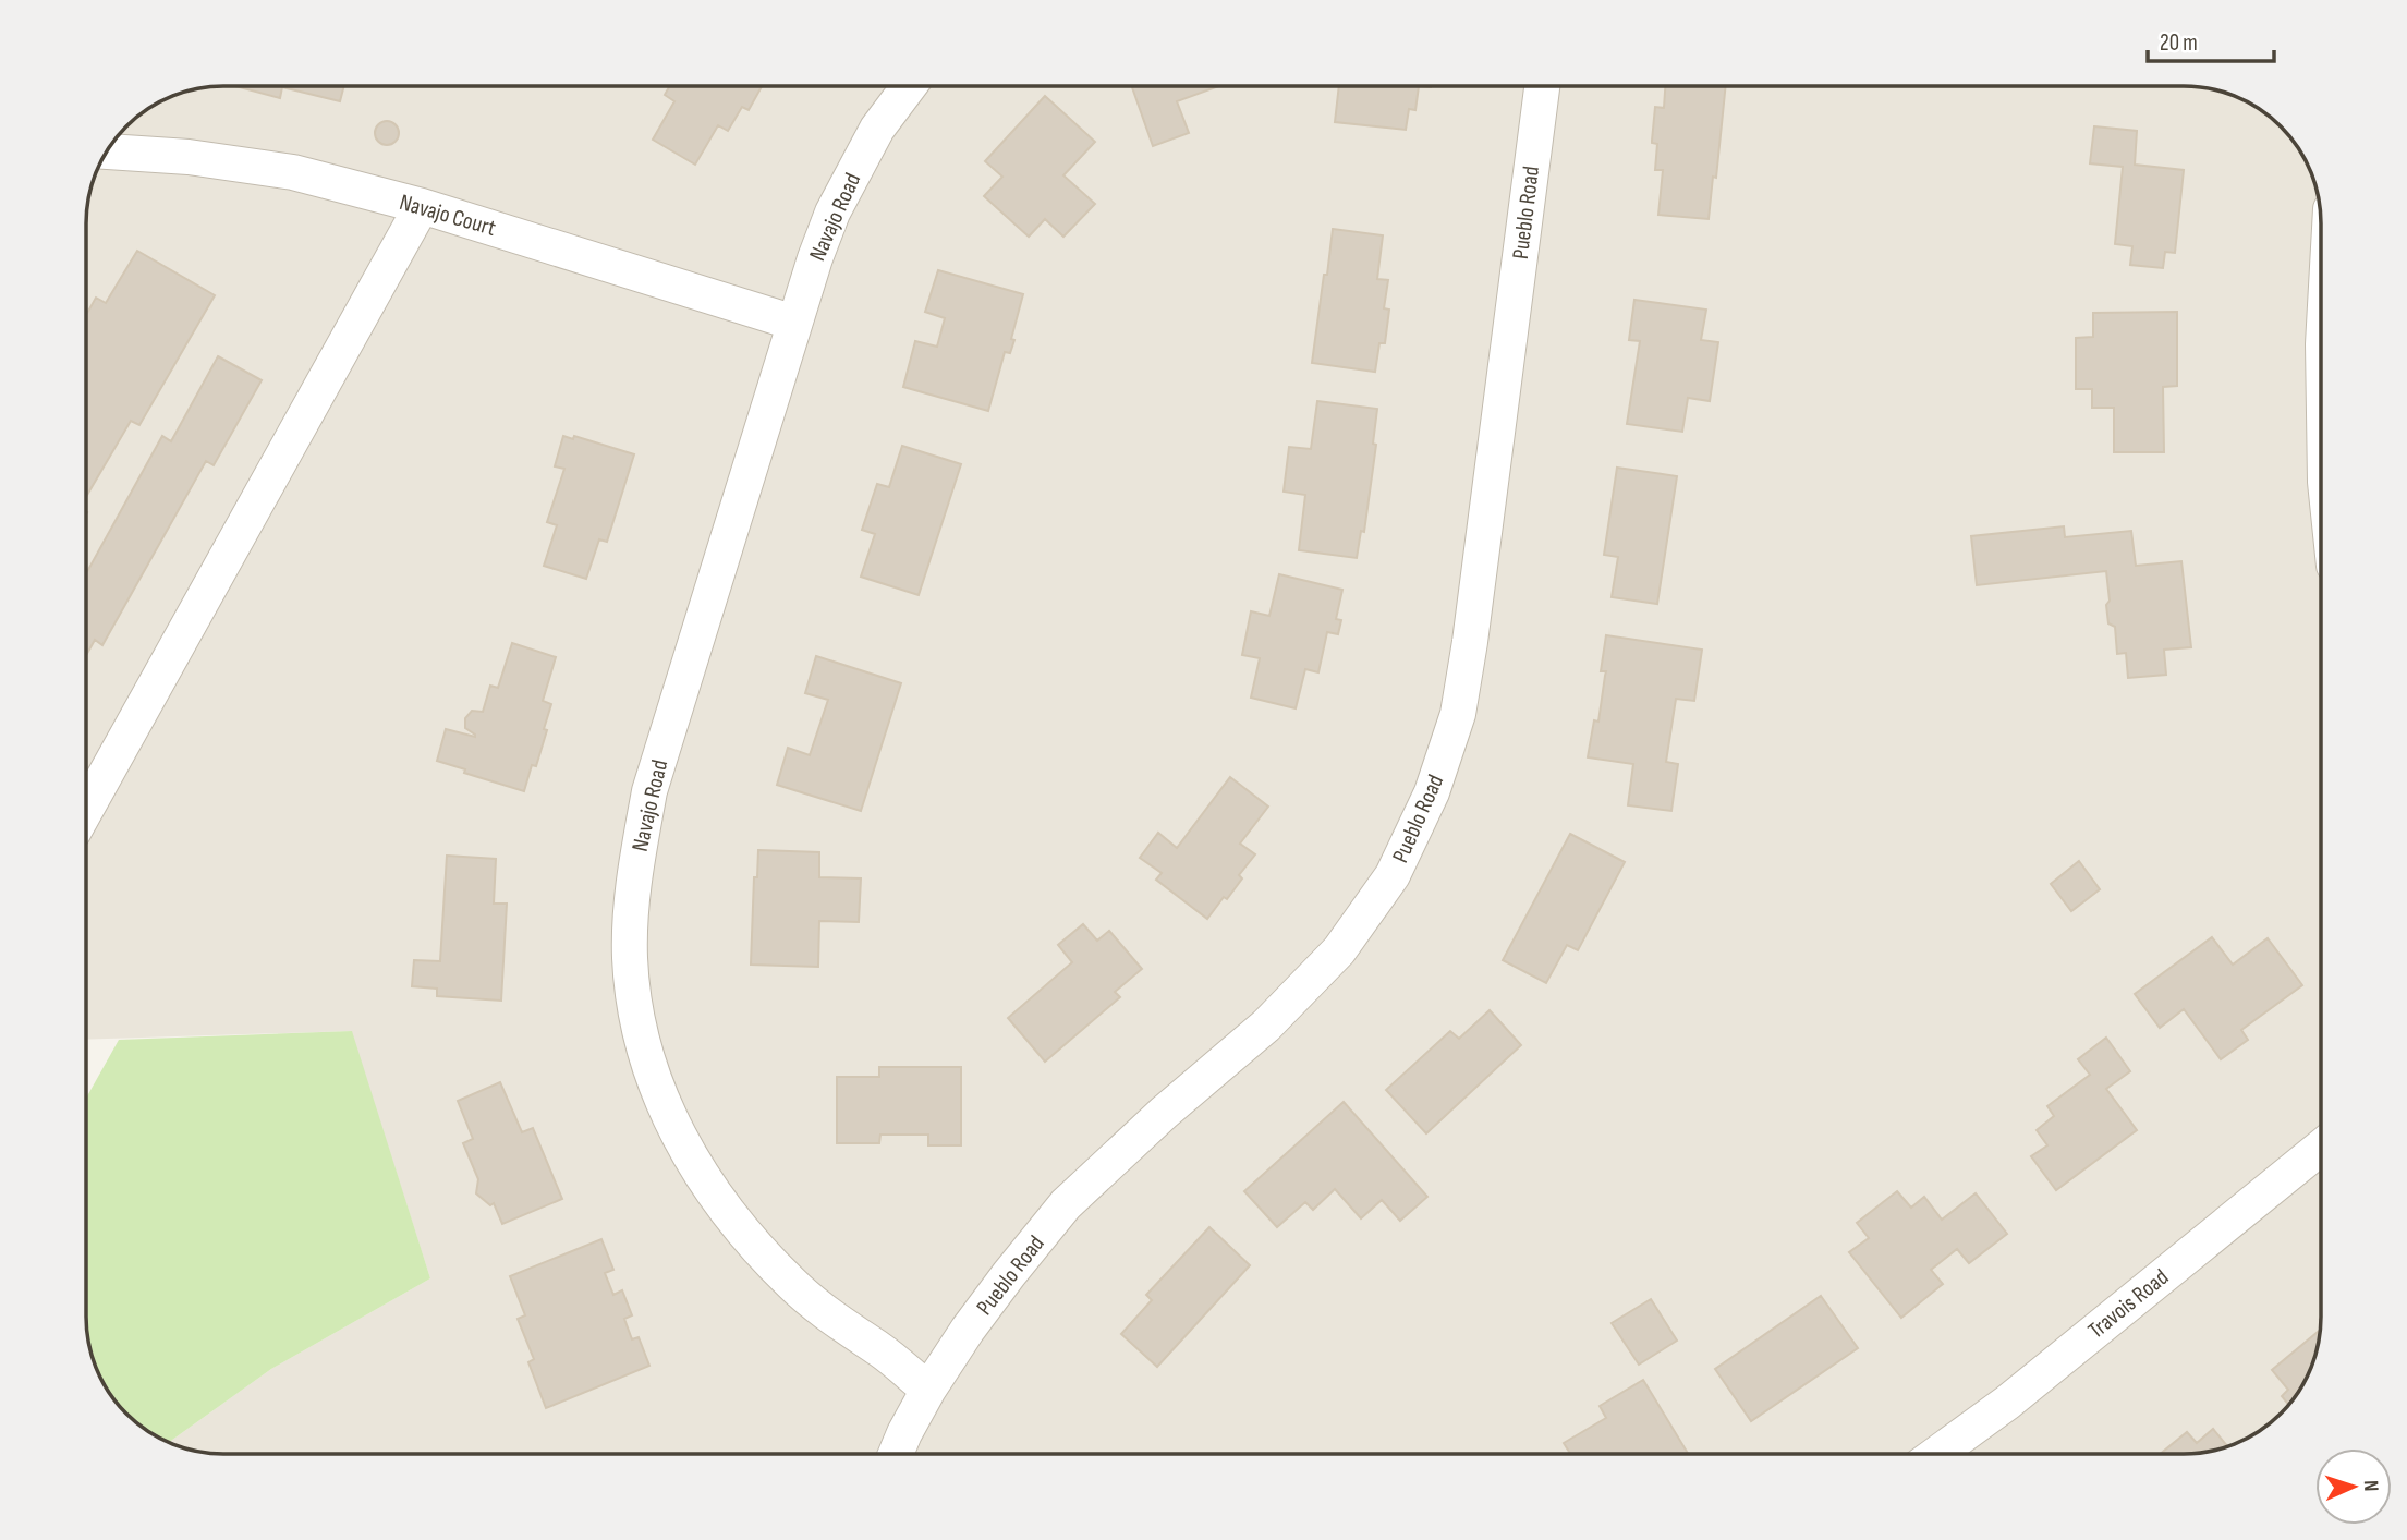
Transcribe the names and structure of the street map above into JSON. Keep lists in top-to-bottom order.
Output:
{
  "streets": {
    "street": [
      "Pueblo Road",
      "Navajo Court",
      "Navajo Road",
      "Travois Road"
    ]
  },
  "crossings": [
    ["Pueblo Road", "Navajo Road"],
    ["Navajo Court", "Navajo Road"]
  ],
  "scale_bar": "20 m",
  "north": "right"
}
